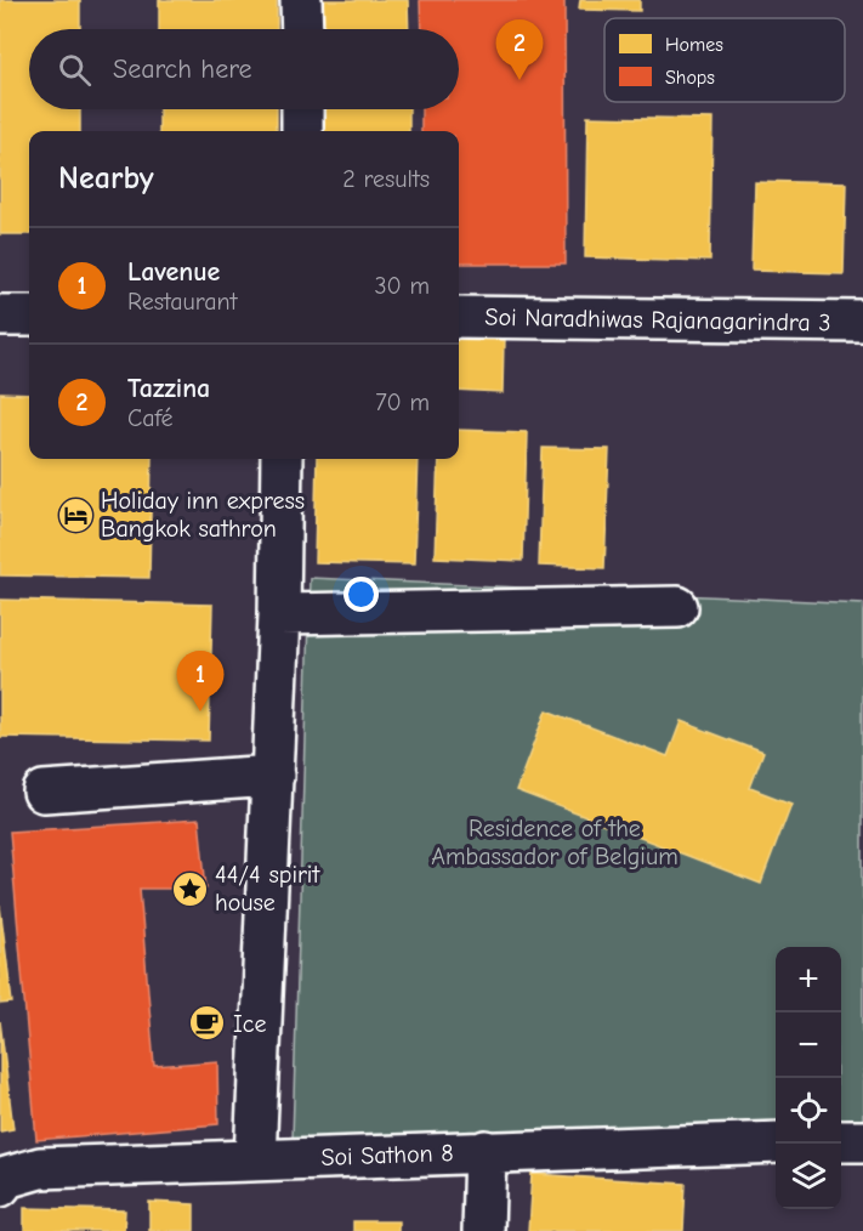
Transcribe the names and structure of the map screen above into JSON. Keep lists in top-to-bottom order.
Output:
{
  "streets": {
    "street": ["Soi Naradhiwas Rajanagarindra 3", "Soi Sathon 8"]
  },
  "parks": ["Residence of the Ambassador of Belgium"],
  "places": {
    "hotel": ["Holiday inn express Bangkok sathron"],
    "place": ["44/4 spirit house"],
    "cafe": ["Ice"]
  },
  "legend": ["Homes", "Shops"],
  "page": {
    "pins": ["2", "1"],
    "search": "Search here",
    "heading": ["Nearby", "2 results"],
    "list": [
      {
        "mark": "1",
        "name": "Lavenue",
        "note": "Restaurant",
        "value": "30 m"
      },
      {
        "mark": "2",
        "name": "Tazzina",
        "note": "Café",
        "value": "70 m"
      }
    ],
    "map_buttons": ["+", "−"]
  }
}
